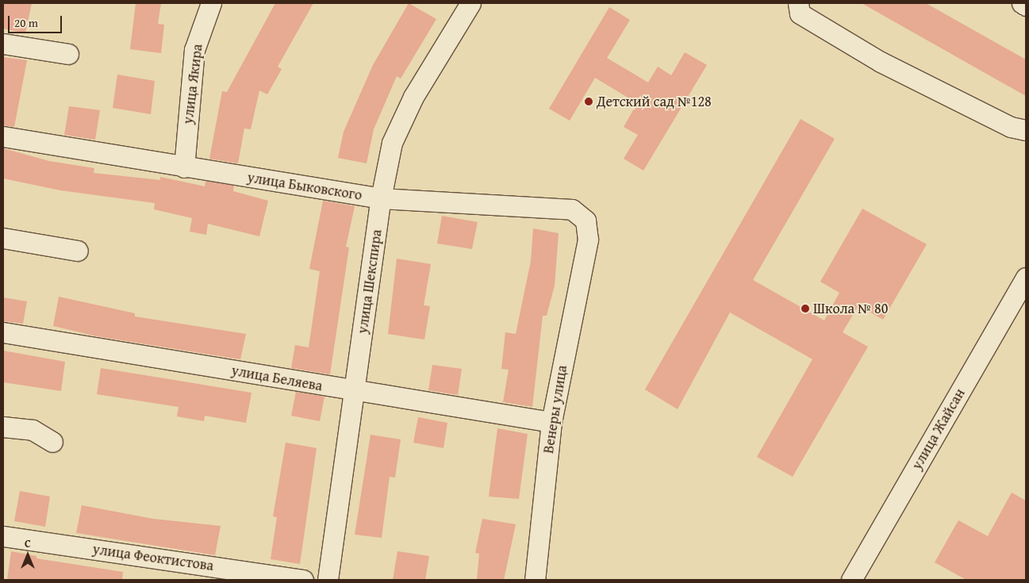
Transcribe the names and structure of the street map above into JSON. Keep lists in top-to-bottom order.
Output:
{
  "streets": {
    "street": [
      "улица Якира",
      "улица Быковского",
      "улица Шекспира",
      "улица Беляева",
      "Венеры улица",
      "улица Жайсан",
      "улица Феоктистова"
    ]
  },
  "crossings": [
    ["улица Якира", "улица Быковского"],
    ["улица Быковского", "улица Шекспира"],
    ["улица Быковского", "Венеры улица"],
    ["улица Шекспира", "улица Беляева"],
    ["улица Беляева", "Венеры улица"]
  ],
  "places": ["Детский сад №128", "Школа № 80"],
  "scale_bar": "20 m",
  "north": "top"
}
